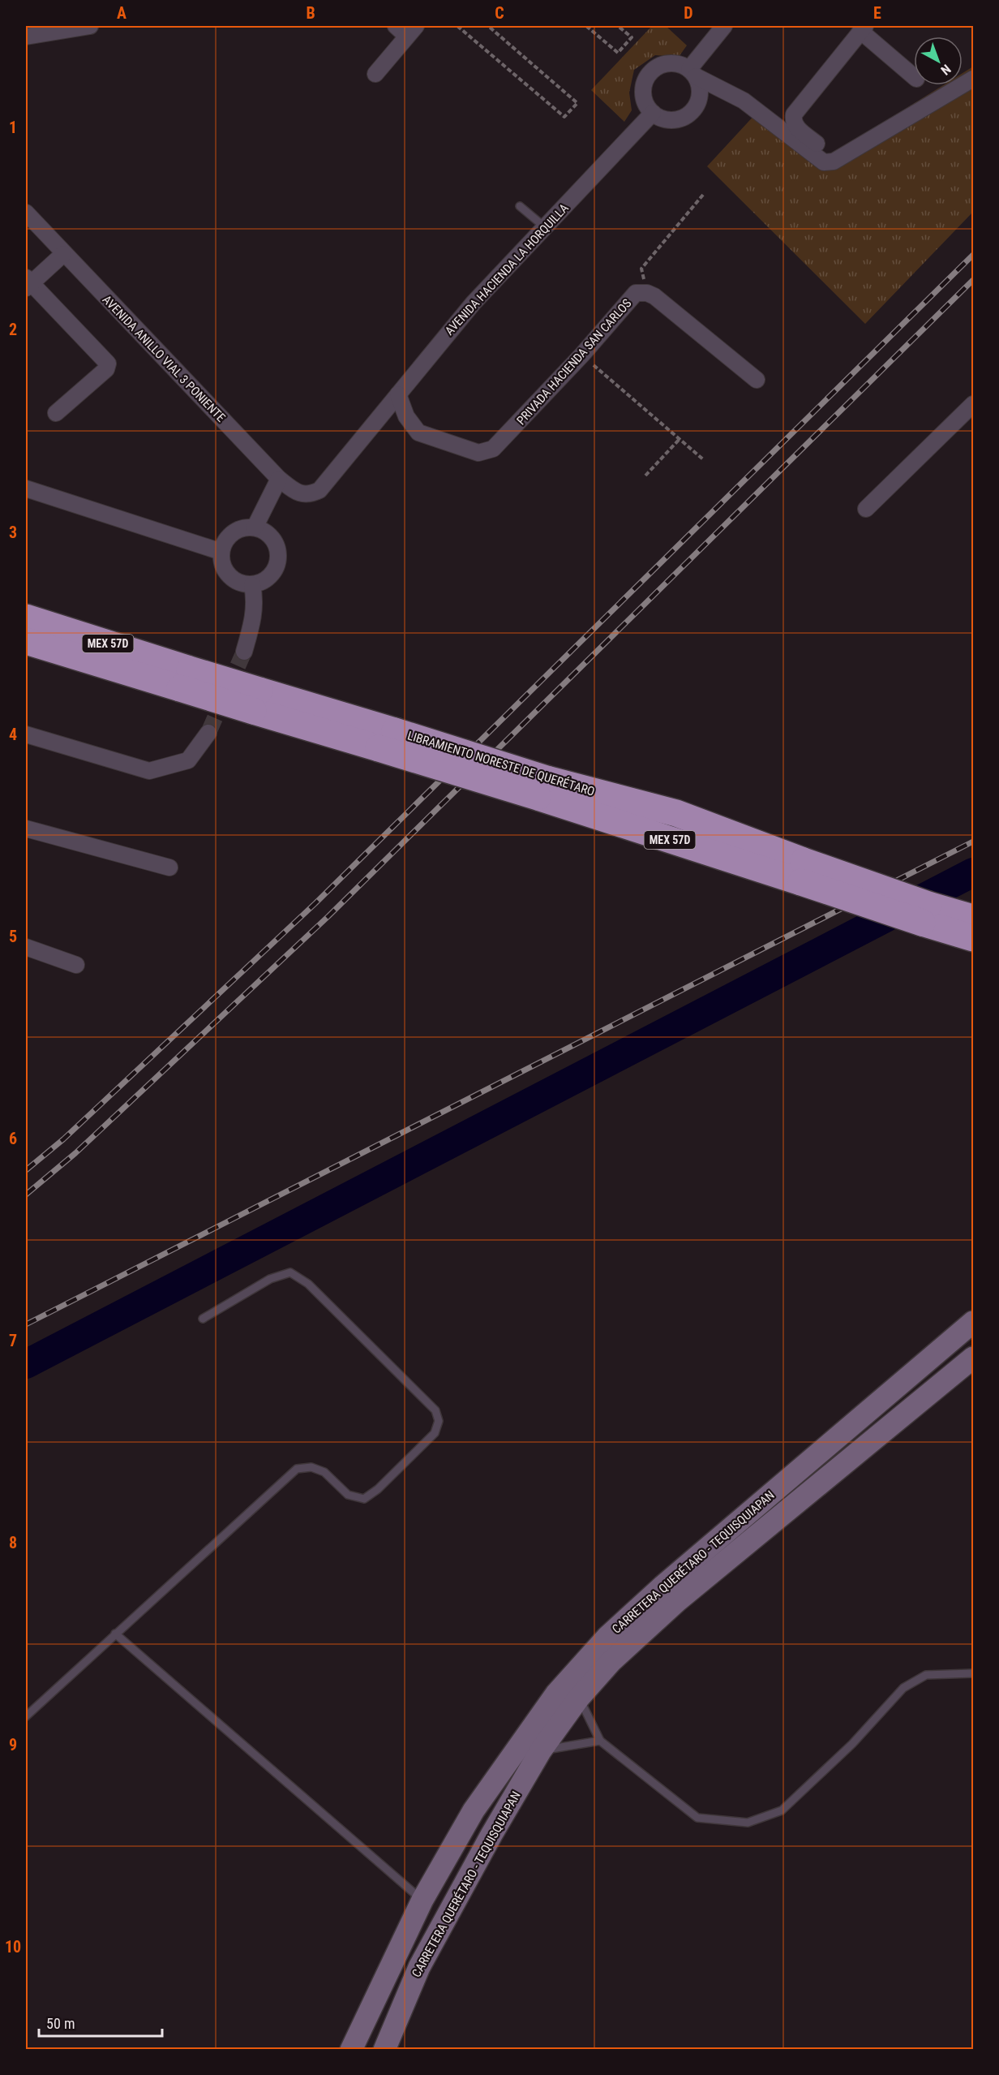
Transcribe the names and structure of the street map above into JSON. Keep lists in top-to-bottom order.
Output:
{
  "streets": {
    "highway": ["MEX 57D", "LIBRAMIENTO NORESTE DE QUERÉTARO"],
    "main road": ["CARRETERA QUERÉTARO - TEQUISQUIAPAN"],
    "street": ["AVENIDA HACIENDA LA HORQUILLA", "AVENIDA ANILLO VIAL 3 PONIENTE", "PRIVADA HACIENDA SAN CARLOS"]
  },
  "crossings": [
    ["AVENIDA HACIENDA LA HORQUILLA", "AVENIDA ANILLO VIAL 3 PONIENTE"],
    ["AVENIDA HACIENDA LA HORQUILLA", "PRIVADA HACIENDA SAN CARLOS"]
  ],
  "scale_bar": "50 m",
  "north": "bottom right",
  "grid": {
    "columns": [
      "A",
      "B",
      "C",
      "D",
      "E"
    ],
    "rows": [
      "1",
      "2",
      "3",
      "4",
      "5",
      "6",
      "7",
      "8",
      "9",
      "10"
    ]
  }
}
